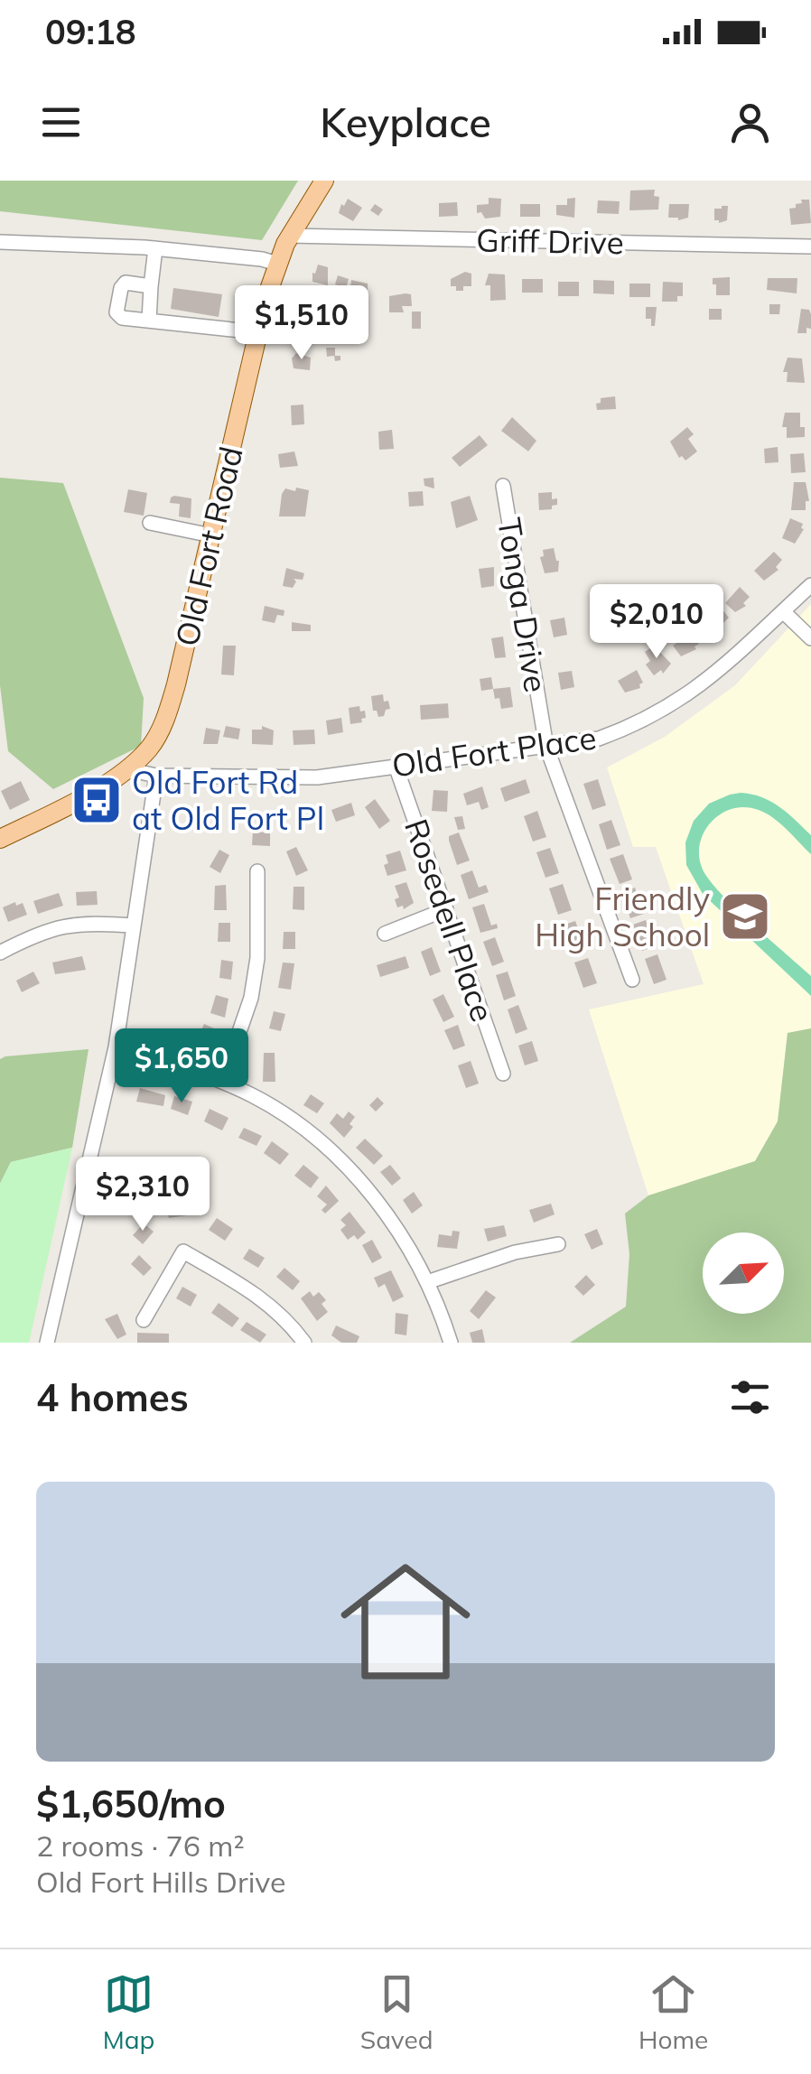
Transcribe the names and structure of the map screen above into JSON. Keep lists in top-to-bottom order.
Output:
{
  "streets": {
    "main road": ["Old Fort Road"],
    "street": [
      "Griff Drive",
      "Tonga Drive",
      "Old Fort Place",
      "Rosedell Place"
    ]
  },
  "crossings": [
    ["Griff Drive", "Old Fort Road"],
    ["Old Fort Road", "Old Fort Place"],
    ["Tonga Drive", "Old Fort Place"],
    ["Old Fort Place", "Rosedell Place"]
  ],
  "places": {
    "bus stop": ["Old Fort Rd at Old Fort Pl"],
    "school or university": ["Friendly High School"]
  },
  "north": "top right",
  "page": {
    "status": "09:18",
    "header": "Keyplace",
    "price": [
      "$1,510",
      "$2,010",
      "$1,650",
      "$2,310"
    ],
    "heading": "4 homes",
    "list": [
      {
        "name": "$1,650/mo",
        "note": "2 rooms · 76 m² · Old Fort Hills Drive"
      }
    ],
    "tabs": ["Map", "Saved", "Home"]
  }
}
